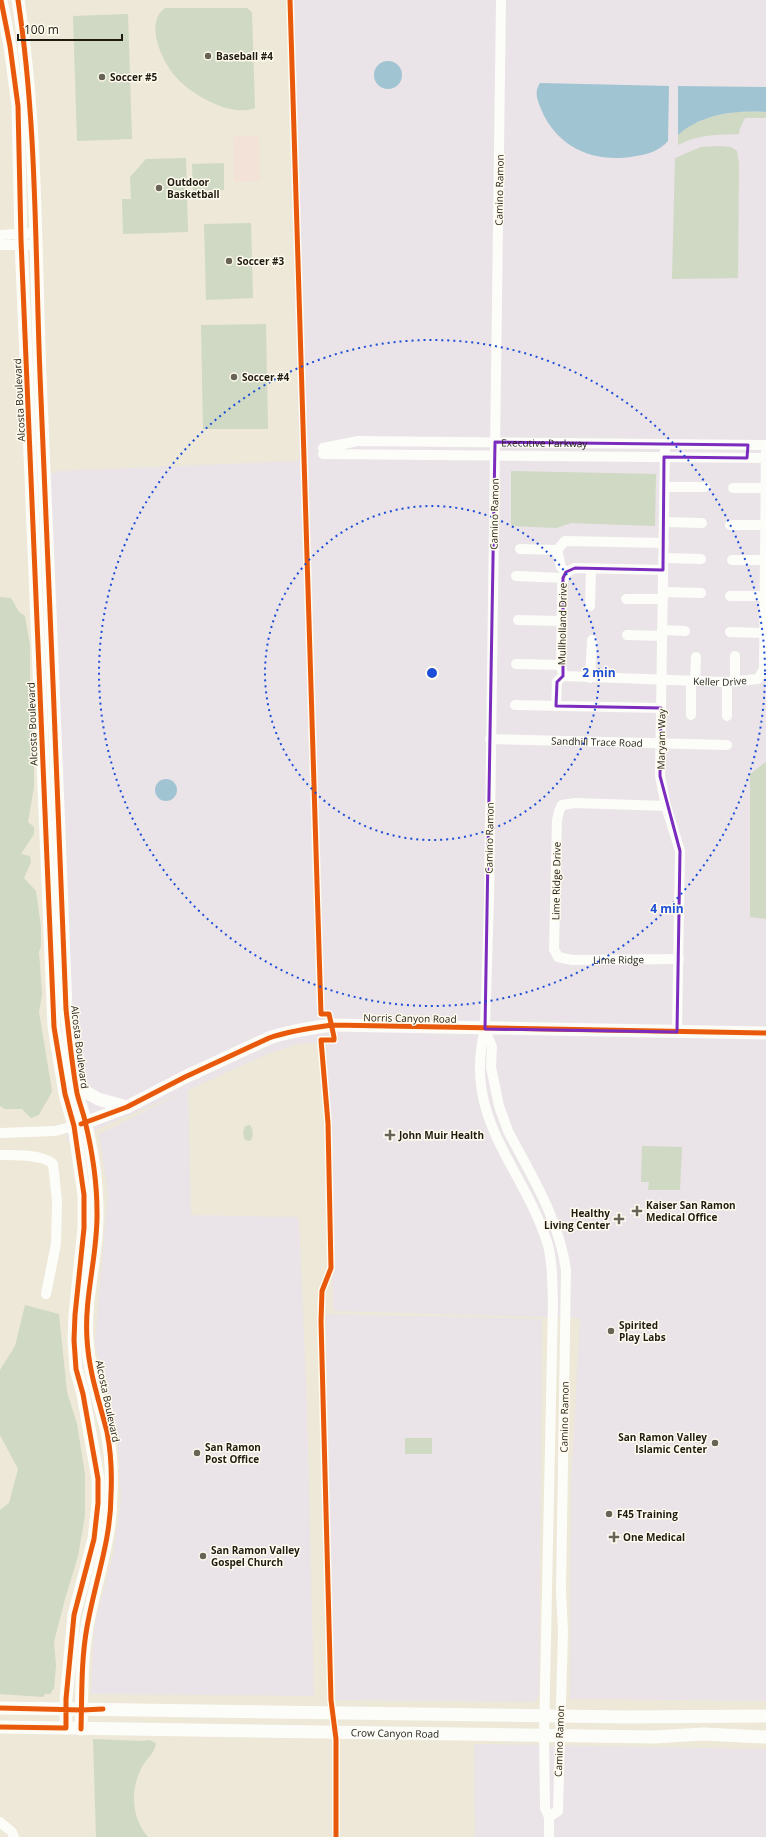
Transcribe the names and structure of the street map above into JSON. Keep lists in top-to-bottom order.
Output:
{
  "streets": {
    "main road": ["Alcosta Boulevard", "Norris Canyon Road", "Crow Canyon Road"],
    "street": [
      "Camino Ramon",
      "Executive Parkway",
      "Mullholland Drive",
      "Keller Drive",
      "Maryam Way",
      "Sandhill Trace Road",
      "Lime Ridge Drive",
      "Lime Ridge"
    ]
  },
  "crossings": [
    ["Camino Ramon", "Executive Parkway"],
    ["Camino Ramon", "Sandhill Trace Road"],
    ["Camino Ramon", "Norris Canyon Road"],
    ["Camino Ramon", "Crow Canyon Road"],
    ["Alcosta Boulevard", "Norris Canyon Road"],
    ["Alcosta Boulevard", "Crow Canyon Road"],
    ["Executive Parkway", "Keller Drive"],
    ["Executive Parkway", "Maryam Way"],
    ["Mullholland Drive", "Keller Drive"],
    ["Mullholland Drive", "Maryam Way"],
    ["Keller Drive", "Maryam Way"],
    ["Maryam Way", "Sandhill Trace Road"],
    ["Maryam Way", "Lime Ridge Drive"],
    ["Maryam Way", "Lime Ridge"],
    ["Maryam Way", "Norris Canyon Road"],
    ["Lime Ridge Drive", "Lime Ridge"]
  ],
  "places": {
    "other": [
      "Baseball #4",
      "Soccer #5",
      "Outdoor Basketball",
      "Soccer #3",
      "Soccer #4",
      "Spirited Play Labs",
      "San Ramon Valley Islamic Center",
      "San Ramon Post Office",
      "F45 Training",
      "San Ramon Valley Gospel Church"
    ],
    "health": [
      "John Muir Health",
      "Kaiser San Ramon Medical Office",
      "Healthy Living Center",
      "One Medical"
    ]
  },
  "scale_bar": "100 m",
  "rings": ["2 min", "4 min"]
}
